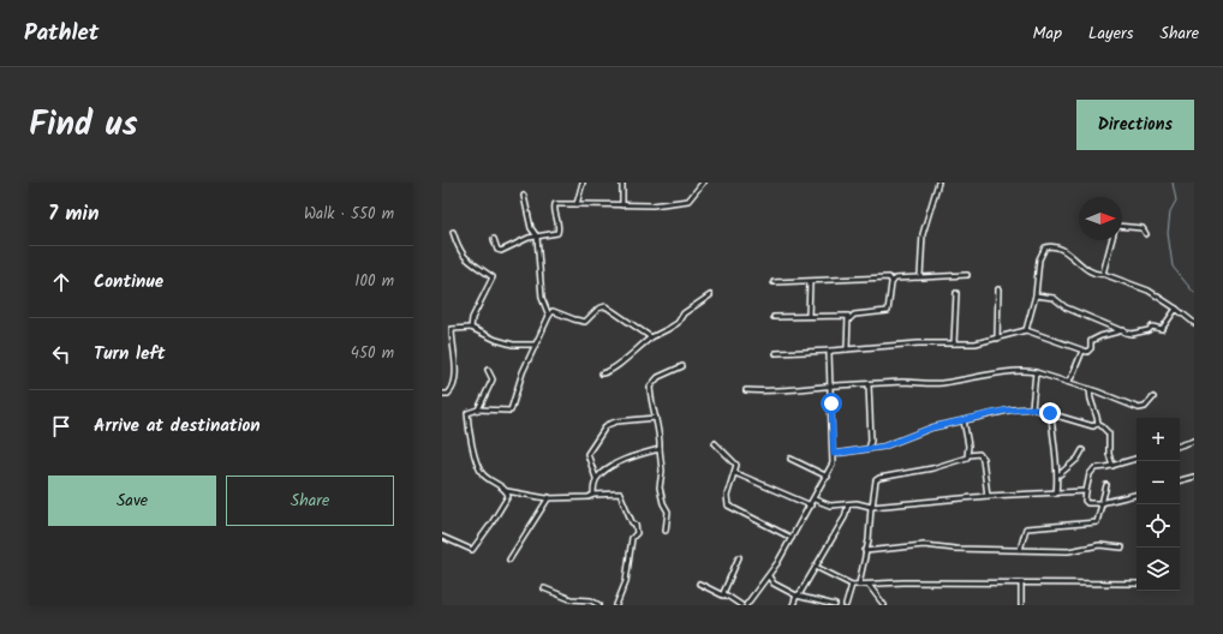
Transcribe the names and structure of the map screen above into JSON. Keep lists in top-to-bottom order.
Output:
{
  "north": "right",
  "page": {
    "header": "Pathlet",
    "nav": ["Map", "Layers", "Share"],
    "title": "Find us",
    "buttons": [
      "Directions",
      ["Save", "Share"]
    ],
    "heading": ["7 min", "Walk · 550 m"],
    "list": [
      ["Continue", "100 m"],
      ["Turn left", "450 m"],
      "Arrive at destination"
    ],
    "map_buttons": ["+", "−"]
  }
}
